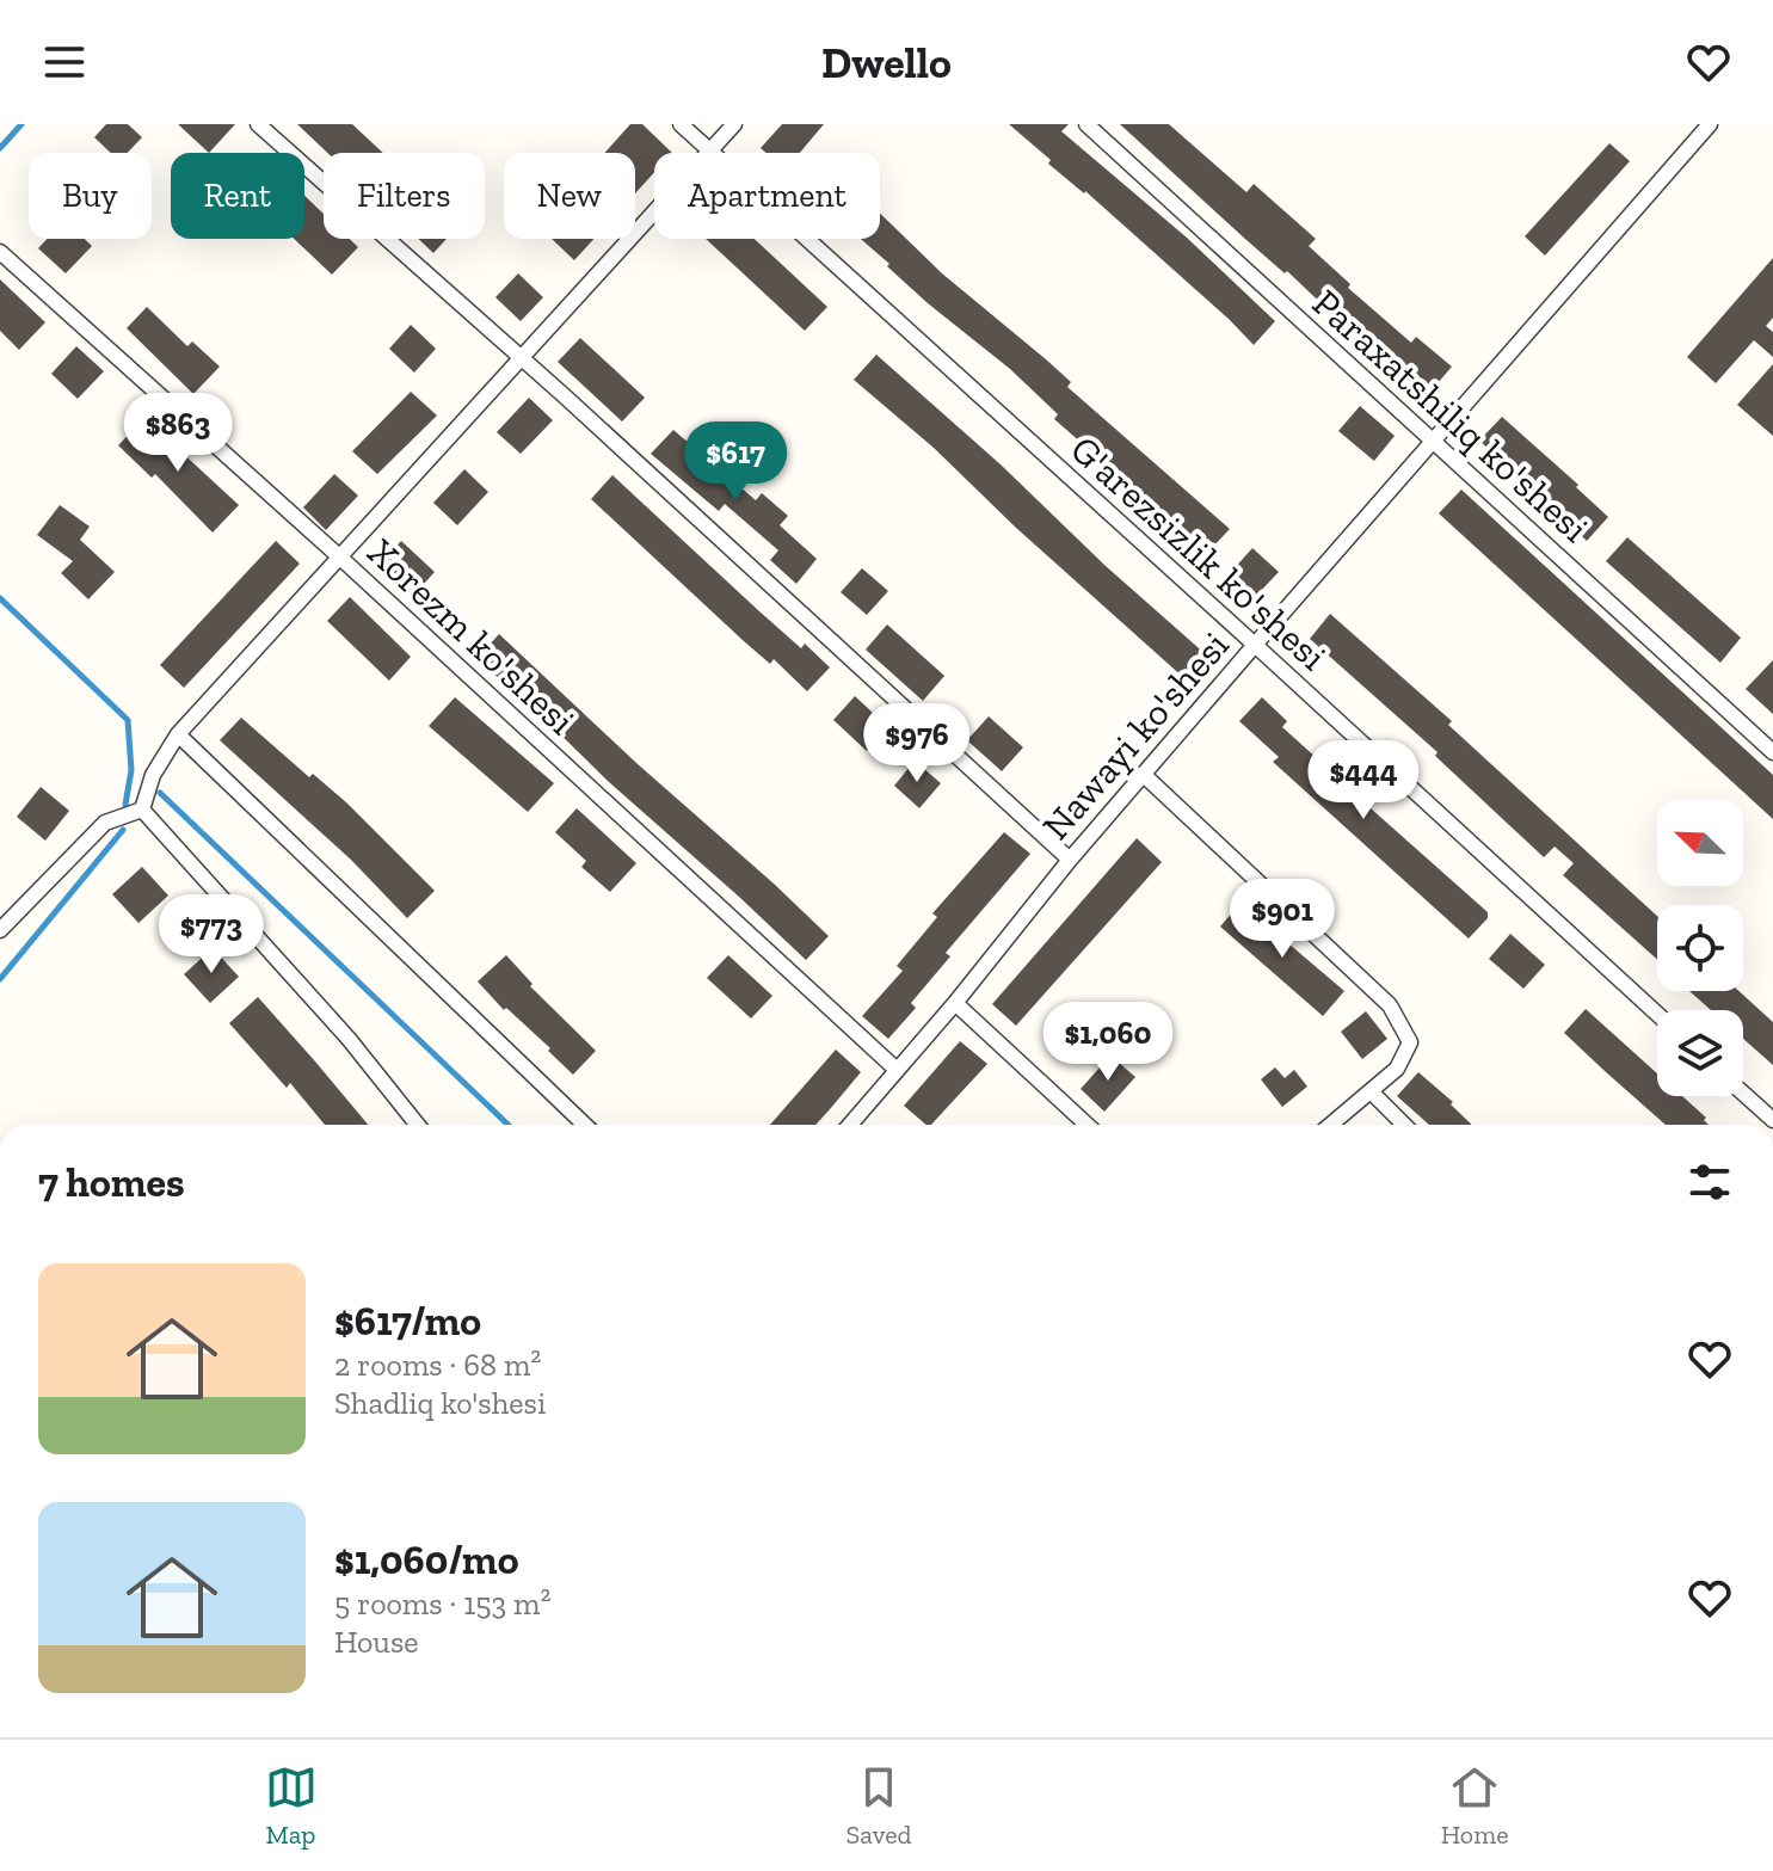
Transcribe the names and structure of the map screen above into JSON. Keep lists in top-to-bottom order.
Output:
{
  "streets": {
    "street": [
      "Paraxatshiliq ko'shesi",
      "G'arezsizlik ko'shesi",
      "Xorezm ko'shesi",
      "Nawayi ko'shesi"
    ]
  },
  "crossings": [
    ["Paraxatshiliq ko'shesi", "Nawayi ko'shesi"],
    ["G'arezsizlik ko'shesi", "Nawayi ko'shesi"],
    ["Xorezm ko'shesi", "Nawayi ko'shesi"]
  ],
  "north": "top left",
  "page": {
    "header": "Dwello",
    "chip": [
      "Buy",
      "Rent",
      "Filters",
      "New",
      "Apartment"
    ],
    "price": [
      "$863",
      "$617",
      "$976",
      "$444",
      "$901",
      "$773",
      "$1,060"
    ],
    "heading": "7 homes",
    "list": [
      {
        "name": "$617/mo",
        "note": "2 rooms · 68 m² · Shadliq ko'shesi"
      },
      {
        "name": "$1,060/mo",
        "note": "5 rooms · 153 m² · House"
      }
    ],
    "tabs": ["Map", "Saved", "Home"]
  }
}
